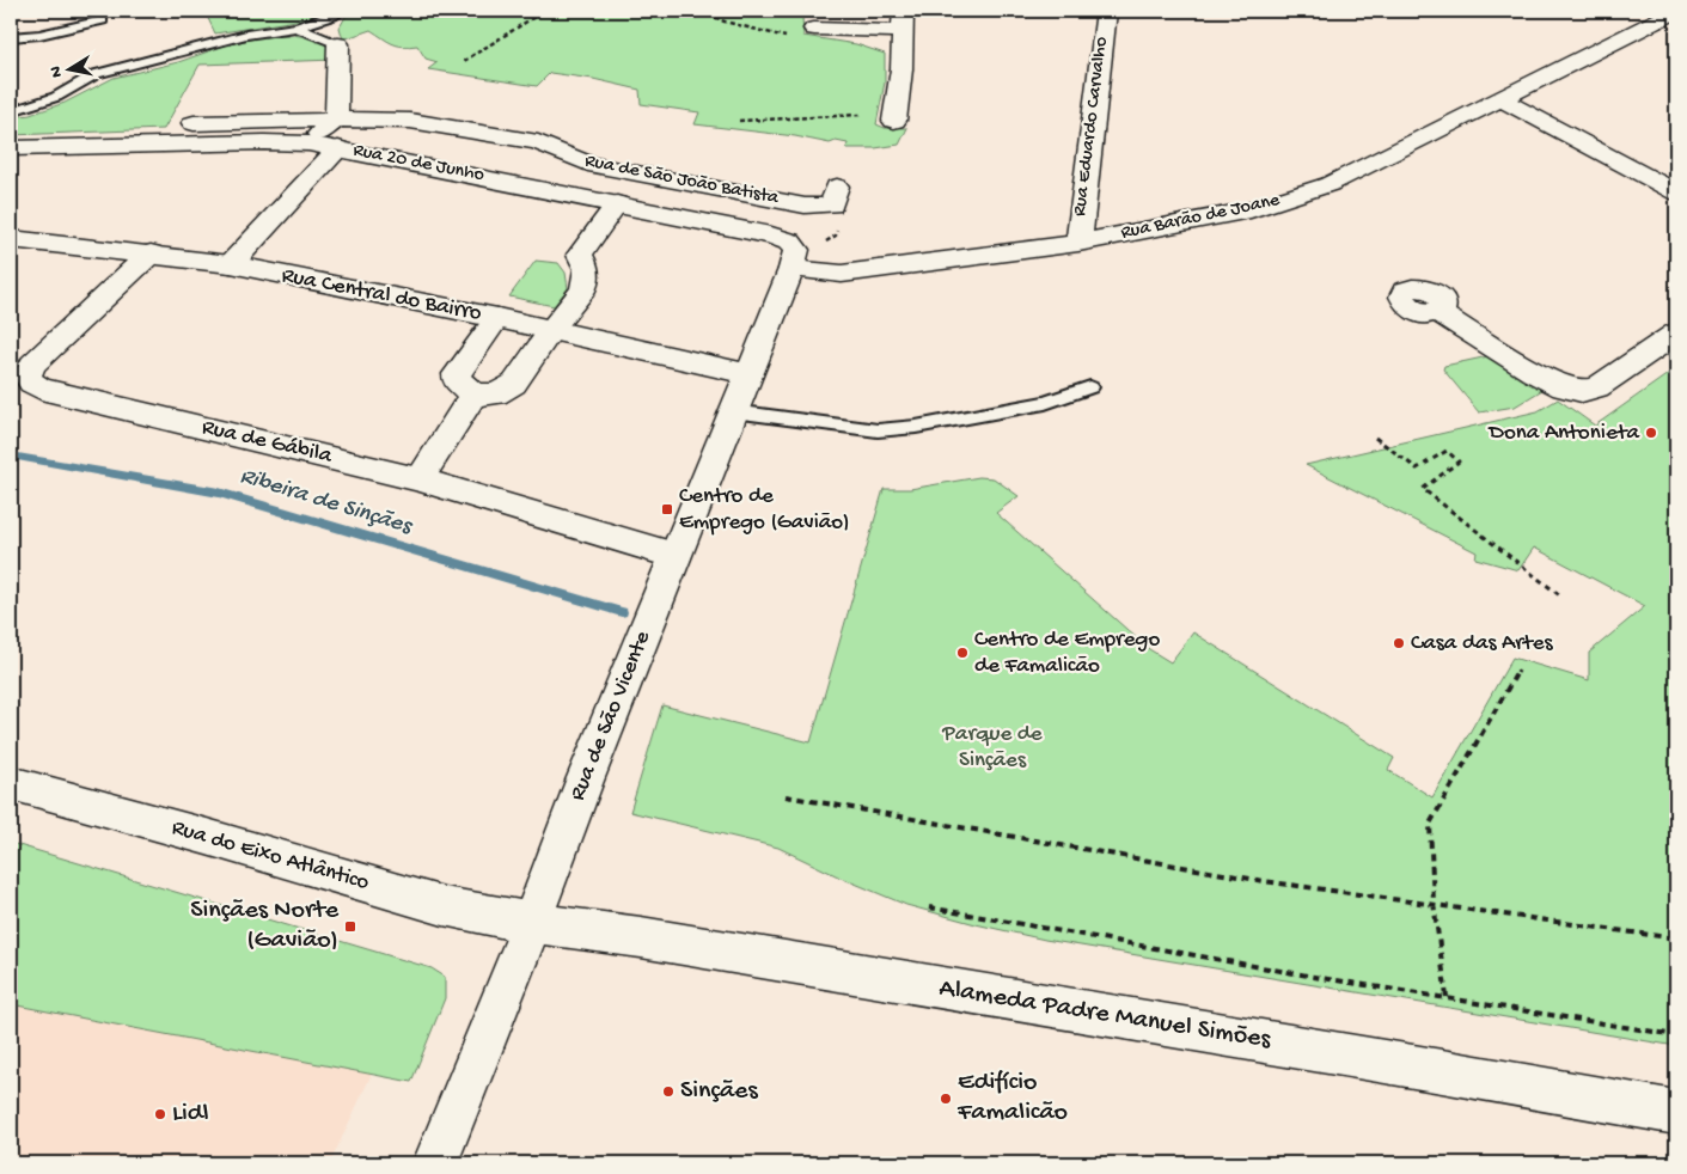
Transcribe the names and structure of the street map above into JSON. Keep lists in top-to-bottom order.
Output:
{
  "streets": {
    "street": [
      "Rua Eduardo Carvalho",
      "Rua 20 de Junho",
      "Rua de São João Batista",
      "Rua Barão de Joane",
      "Rua Central do Bairro",
      "Rua de Gábila",
      "Rua de São Vicente",
      "Rua do Eixo Atlântico",
      "Alameda Padre Manuel Simões"
    ]
  },
  "crossings": [
    ["Rua Eduardo Carvalho", "Rua Barão de Joane"],
    ["Rua 20 de Junho", "Rua Barão de Joane"],
    ["Rua 20 de Junho", "Rua de São Vicente"],
    ["Rua Barão de Joane", "Rua de São Vicente"],
    ["Rua Central do Bairro", "Rua de Gábila"],
    ["Rua Central do Bairro", "Rua de São Vicente"],
    ["Rua de Gábila", "Rua de São Vicente"],
    ["Rua de São Vicente", "Rua do Eixo Atlântico"],
    ["Rua de São Vicente", "Alameda Padre Manuel Simões"],
    ["Rua do Eixo Atlântico", "Alameda Padre Manuel Simões"]
  ],
  "water": ["Ribeira de Sinçães"],
  "parks": ["Parque de Sinçães"],
  "places": {
    "other": [
      "Dona Antonieta",
      "Casa das Artes",
      "Centro de Emprego de Famalicão",
      "Sinçães",
      "Edifício Famalicão",
      "Lidl"
    ],
    "transit": ["Centro de Emprego (Gavião)", "Sinçães Norte (Gavião)"]
  },
  "north": "left"
}
